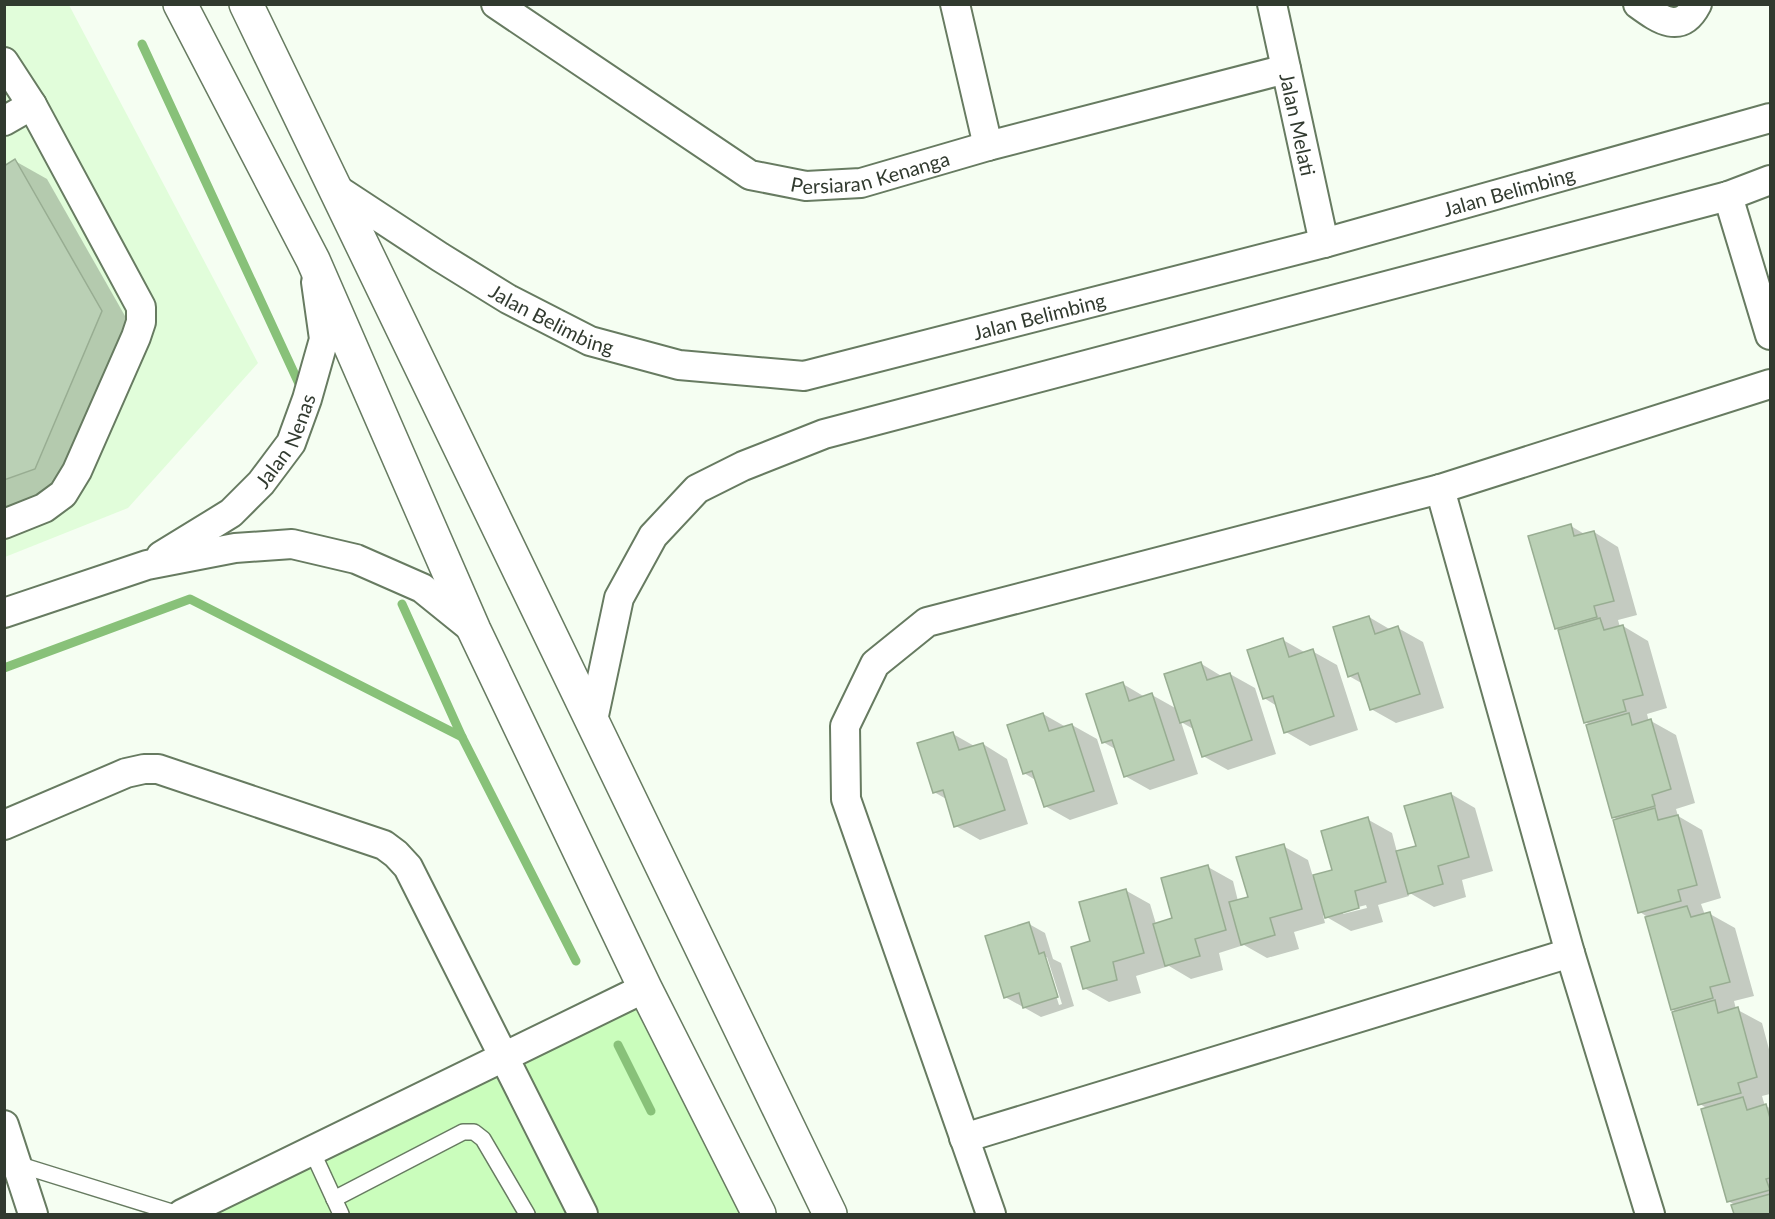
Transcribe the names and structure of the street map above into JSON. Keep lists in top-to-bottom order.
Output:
{
  "streets": {
    "street": [
      "Jalan Melati",
      "Persiaran Kenanga",
      "Jalan Belimbing",
      "Jalan Nenas"
    ]
  },
  "crossings": [
    ["Jalan Melati", "Persiaran Kenanga"],
    ["Jalan Melati", "Jalan Belimbing"]
  ]
}
